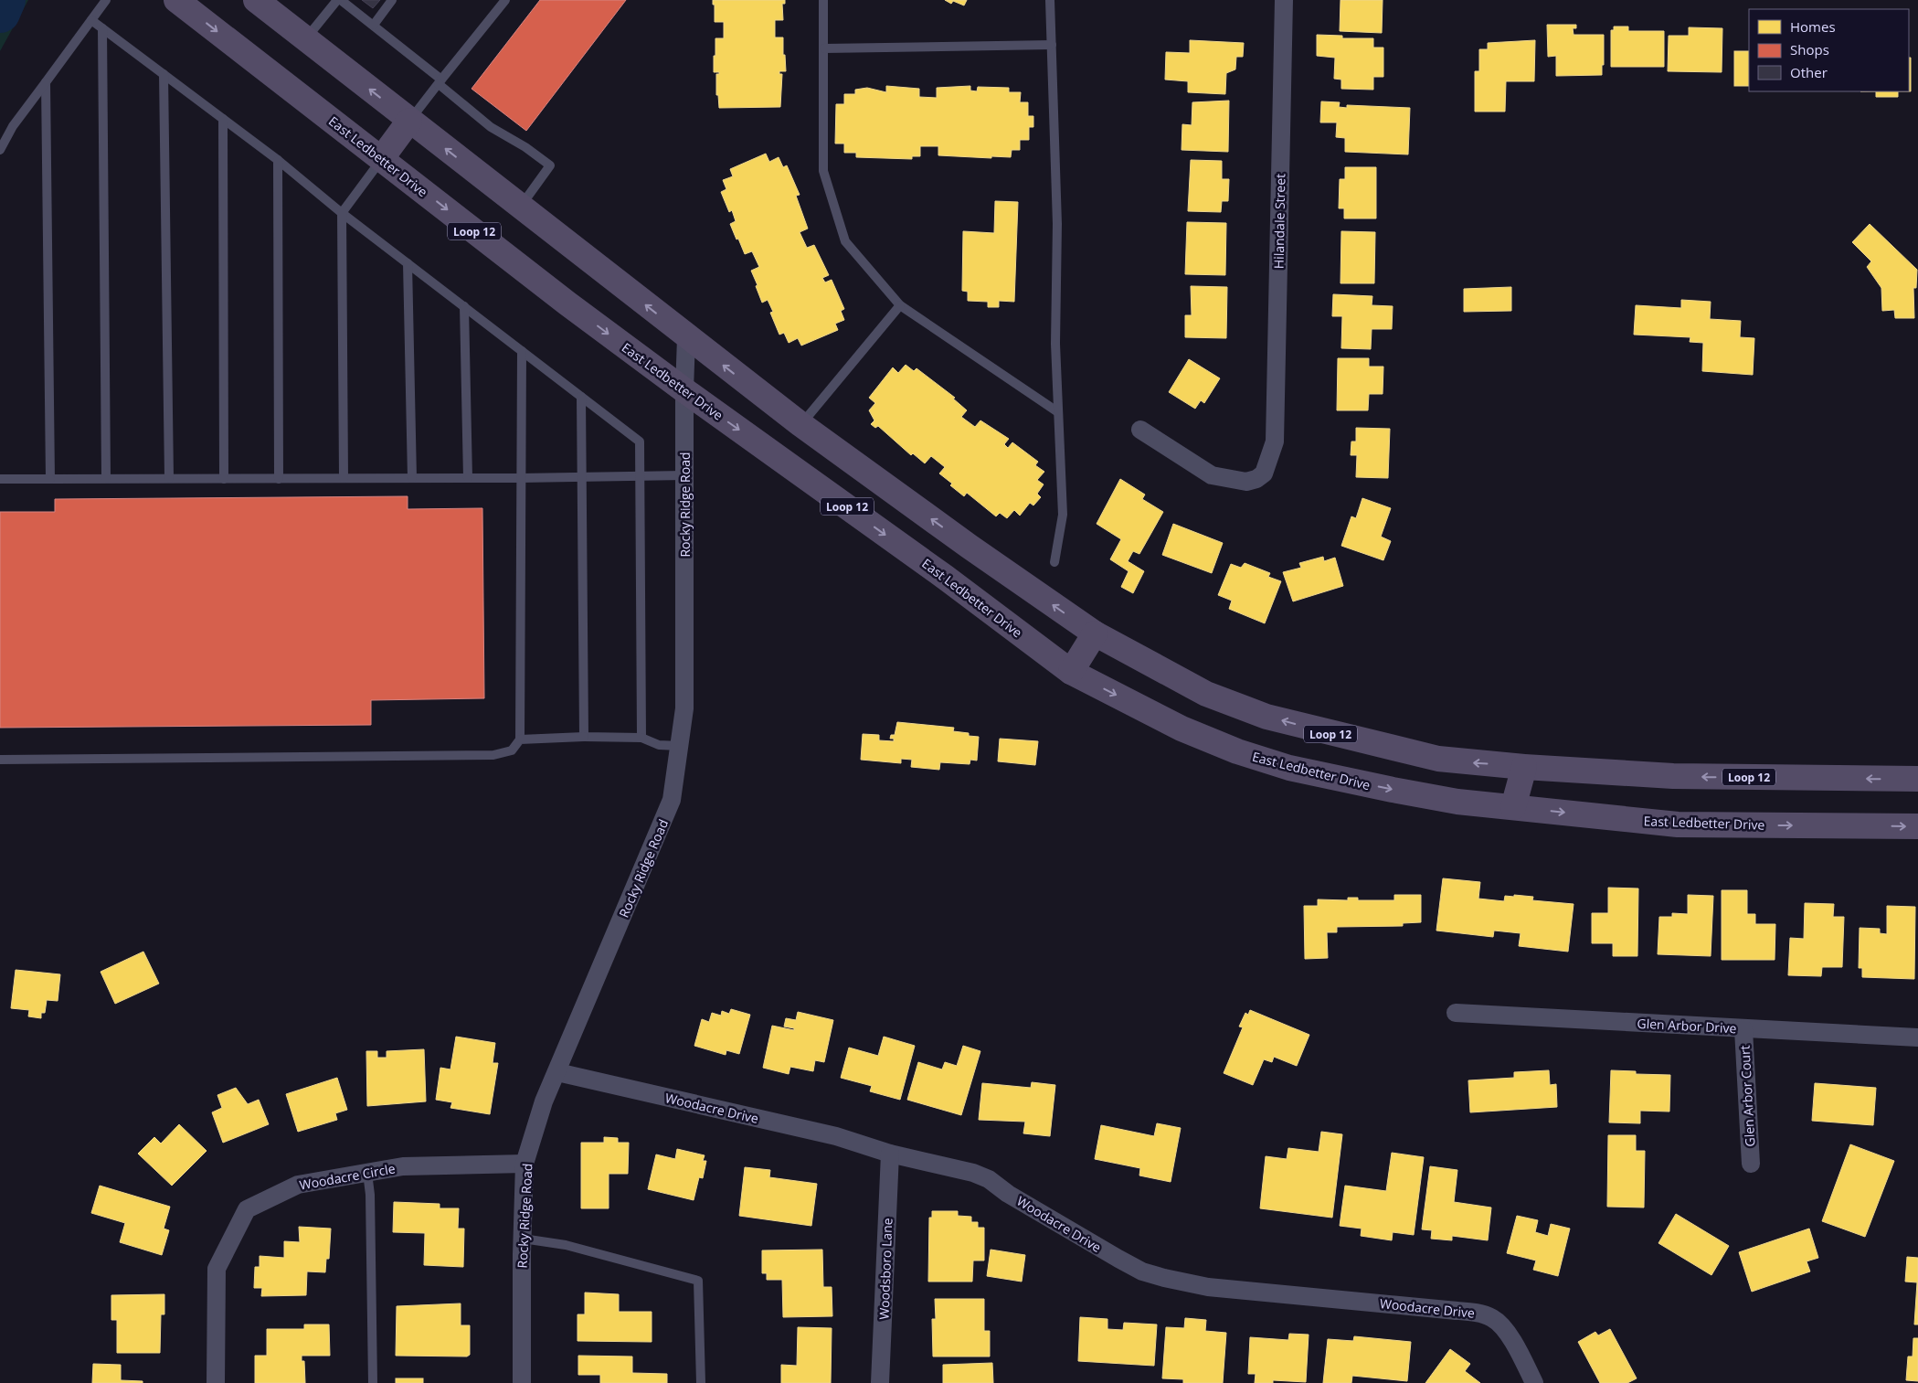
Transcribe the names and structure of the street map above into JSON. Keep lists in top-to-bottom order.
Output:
{
  "streets": {
    "main road": ["East Ledbetter Drive", "Loop 12"],
    "street": [
      "Hilandale Street",
      "Rocky Ridge Road",
      "Glen Arbor Drive",
      "Glen Arbor Court",
      "Woodacre Drive",
      "Woodacre Circle",
      "Woodsboro Lane"
    ]
  },
  "crossings": [
    ["East Ledbetter Drive", "Rocky Ridge Road"],
    ["Loop 12", "Rocky Ridge Road"],
    ["Rocky Ridge Road", "Woodacre Drive"],
    ["Rocky Ridge Road", "Woodacre Circle"],
    ["Glen Arbor Drive", "Glen Arbor Court"],
    ["Woodacre Drive", "Woodsboro Lane"]
  ],
  "legend": ["Homes", "Shops", "Other"]
}
